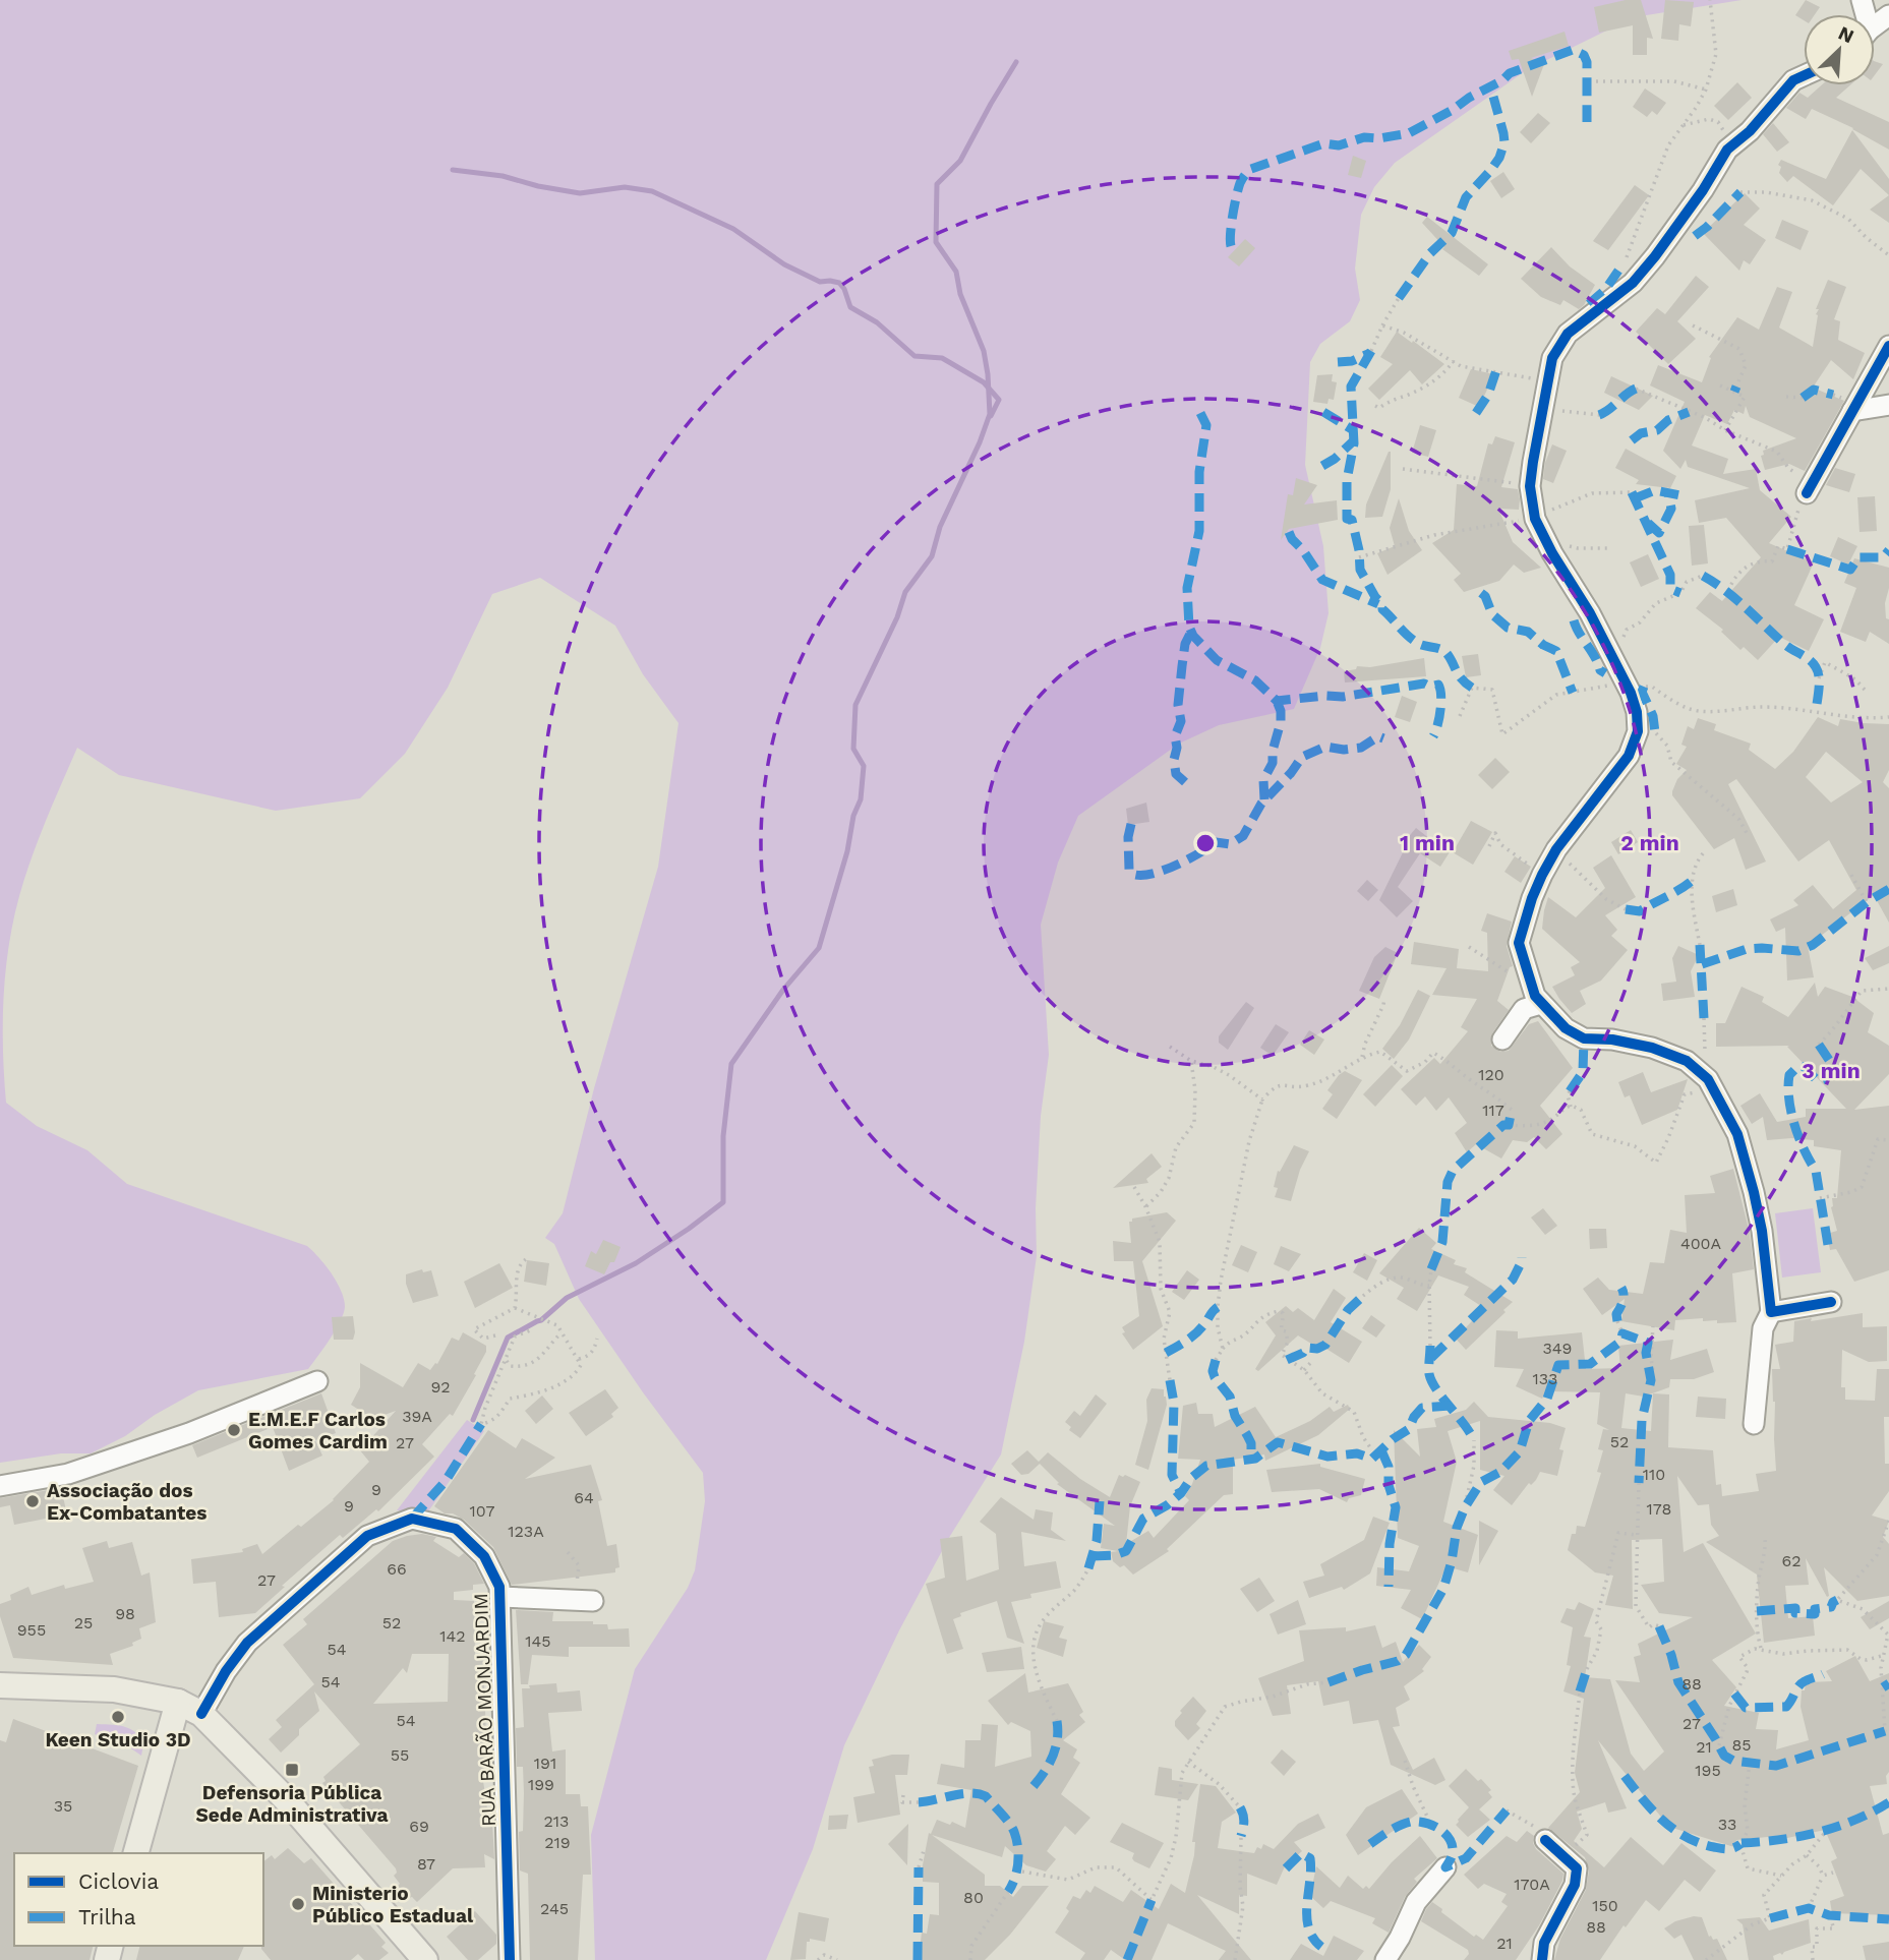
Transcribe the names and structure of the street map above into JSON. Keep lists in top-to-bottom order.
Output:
{
  "streets": {
    "street": ["RUA BARÃO MONJARDIM"]
  },
  "places": {
    "other": [
      "E.M.E.F Carlos Gomes Cardim",
      "Associação dos Ex-Combatantes",
      "Keen Studio 3D",
      "Ministerio Público Estadual"
    ],
    "transit": ["Defensoria Pública Sede Administrativa"]
  },
  "house_numbers": [
    "120",
    "117",
    "400A",
    "349",
    "133",
    "92",
    "39A",
    "52",
    "27",
    "110",
    "9",
    "64",
    "9",
    "178",
    "107",
    "123A",
    "62",
    "66",
    "27",
    "98",
    "25",
    "52",
    "955",
    "142",
    "145",
    "54",
    "54",
    "88",
    "54",
    "27",
    "85",
    "21",
    "55",
    "191",
    "195",
    "199",
    "35",
    "213",
    "33",
    "69",
    "219",
    "87",
    "170A",
    "80",
    "150",
    "245",
    "88",
    "21"
  ],
  "legend": ["Ciclovia", "Trilha"],
  "north": "top right",
  "rings": ["1 min", "2 min", "3 min"]
}
